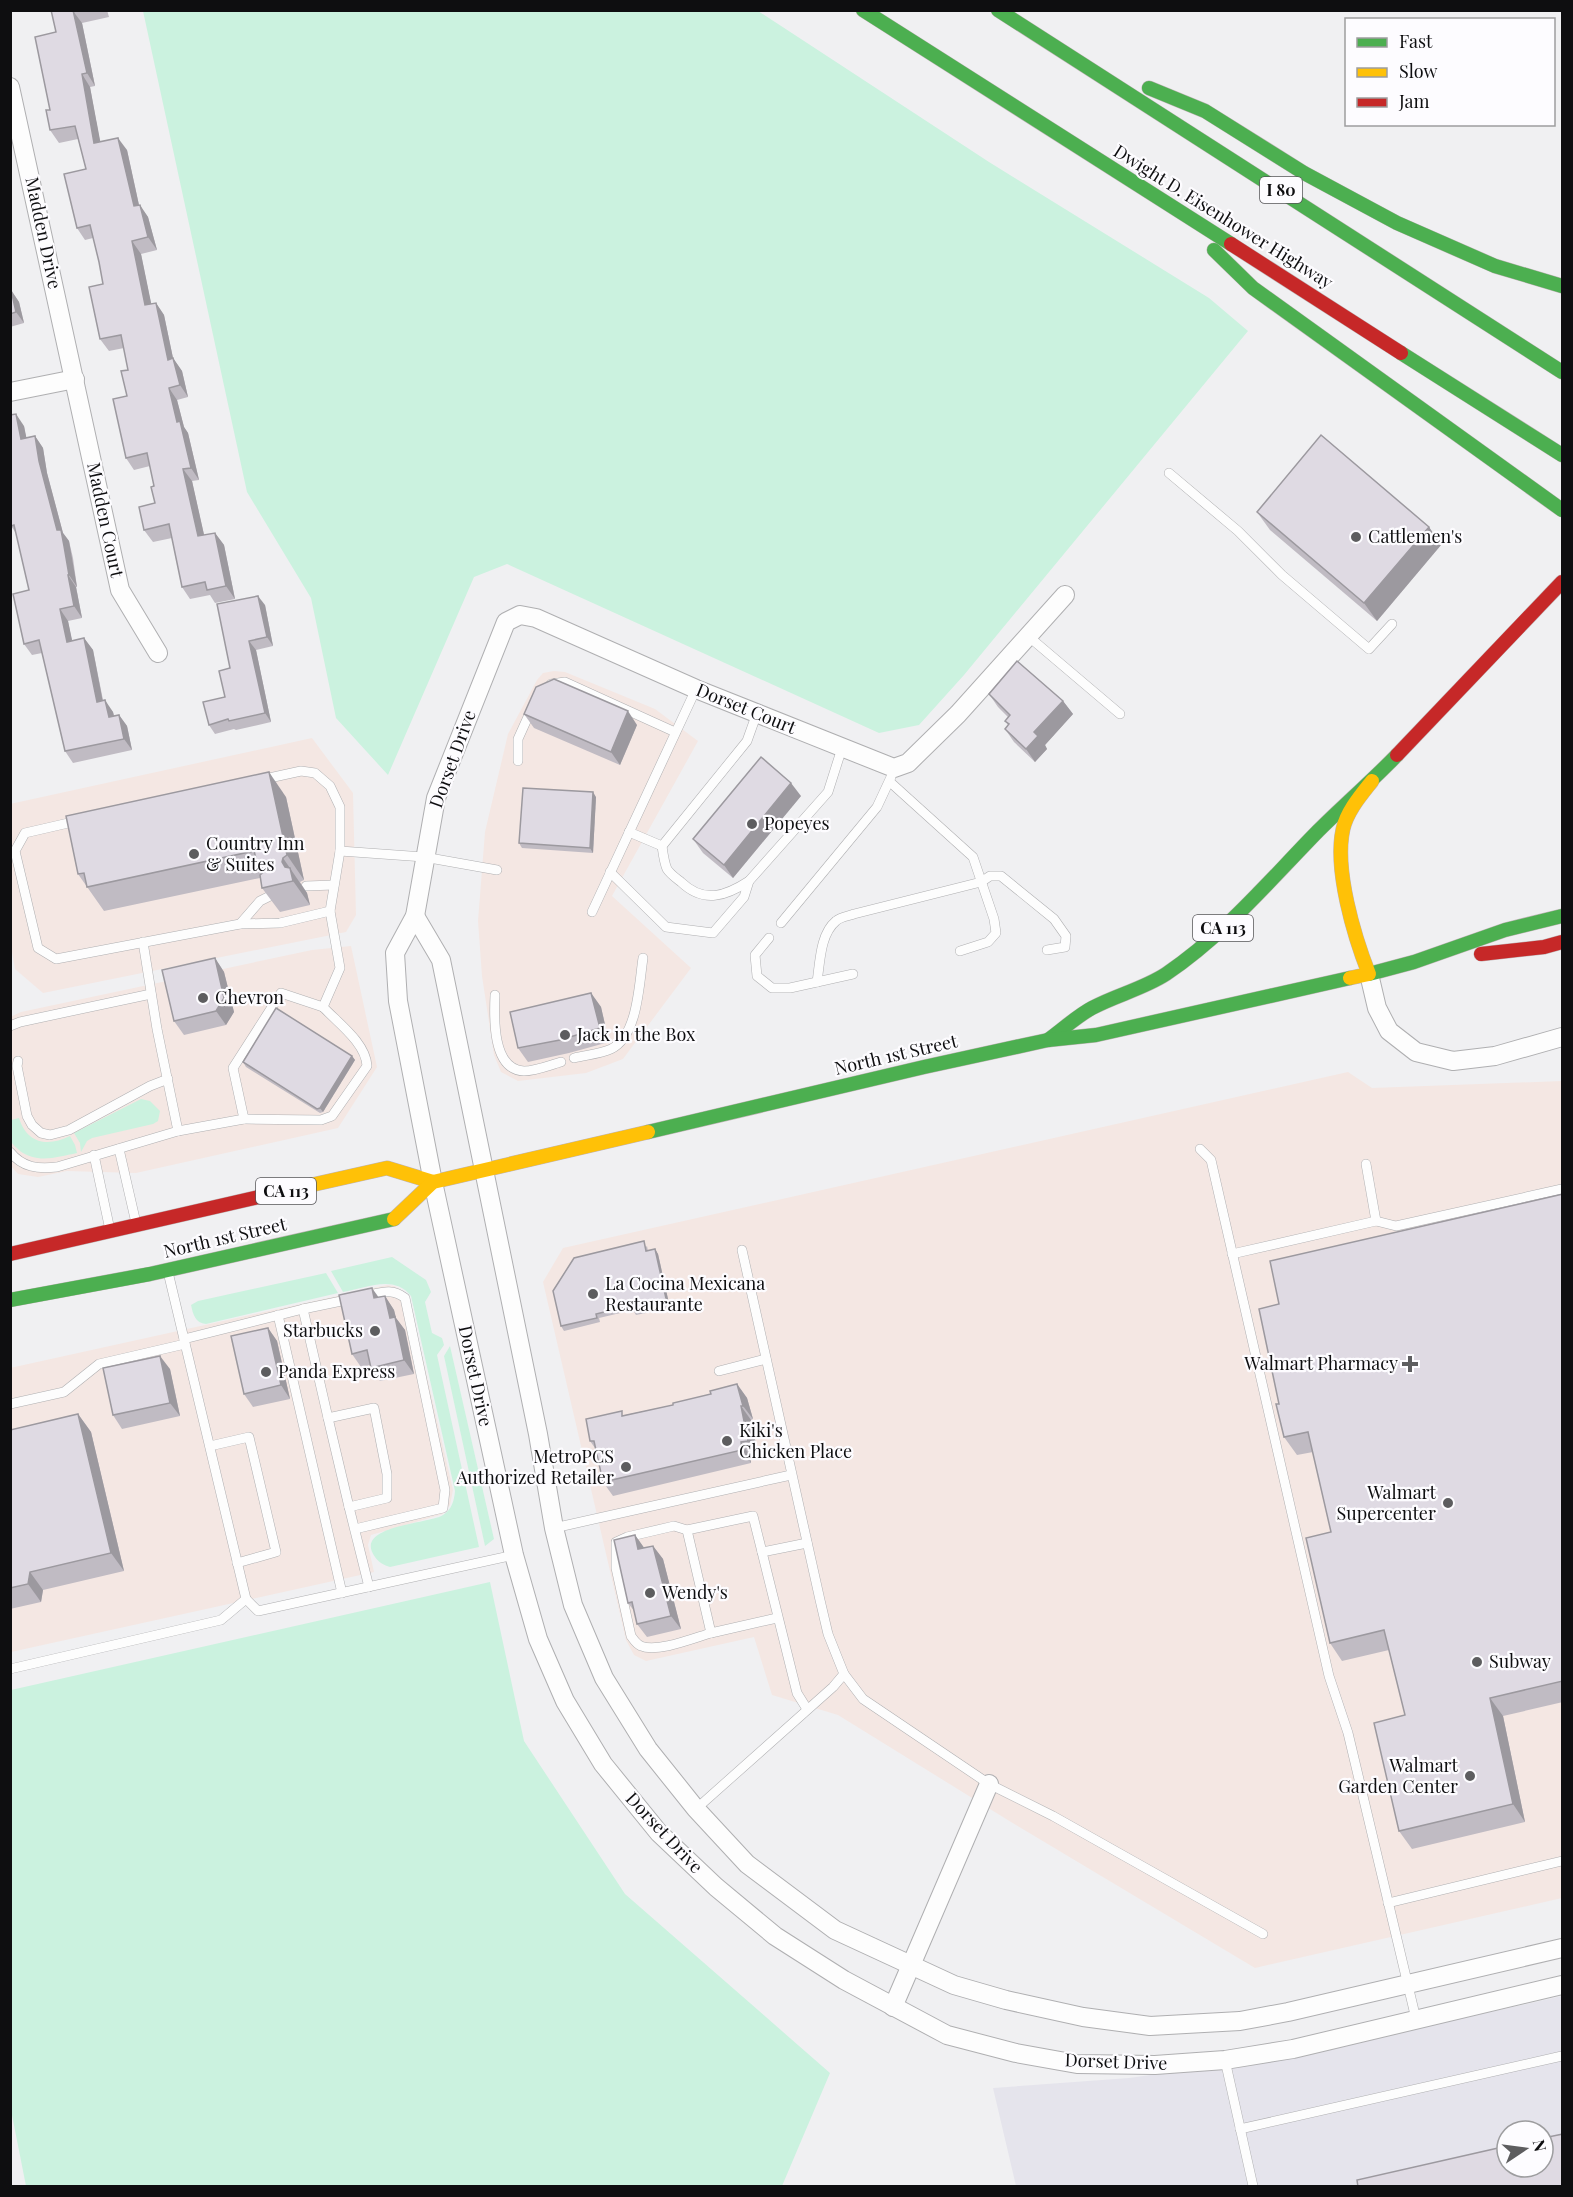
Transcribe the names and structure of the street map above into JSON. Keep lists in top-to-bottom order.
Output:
{
  "streets": {
    "main road": [
      "I 80",
      "Dwight D. Eisenhower Highway",
      "CA 113",
      "North 1st Street"
    ],
    "street": [
      "Madden Drive",
      "Madden Court",
      "Dorset Court",
      "Dorset Drive"
    ]
  },
  "crossings": [
    ["Madden Drive", "Madden Court"],
    ["Dorset Court", "Dorset Drive"],
    ["Dorset Drive", "North 1st Street"],
    ["CA 113", "North 1st Street"]
  ],
  "places": {
    "other": [
      "Cattlemen's",
      "Popeyes",
      "Country Inn & Suites",
      "Chevron",
      "Jack in the Box",
      "La Cocina Mexicana Restaurante",
      "Starbucks",
      "Panda Express",
      "Kiki's Chicken Place",
      "MetroPCS Authorized Retailer",
      "Walmart Supercenter",
      "Wendy's",
      "Subway",
      "Walmart Garden Center"
    ],
    "health": ["Walmart Pharmacy"]
  },
  "legend": ["Fast", "Slow", "Jam"],
  "north": "right"
}
